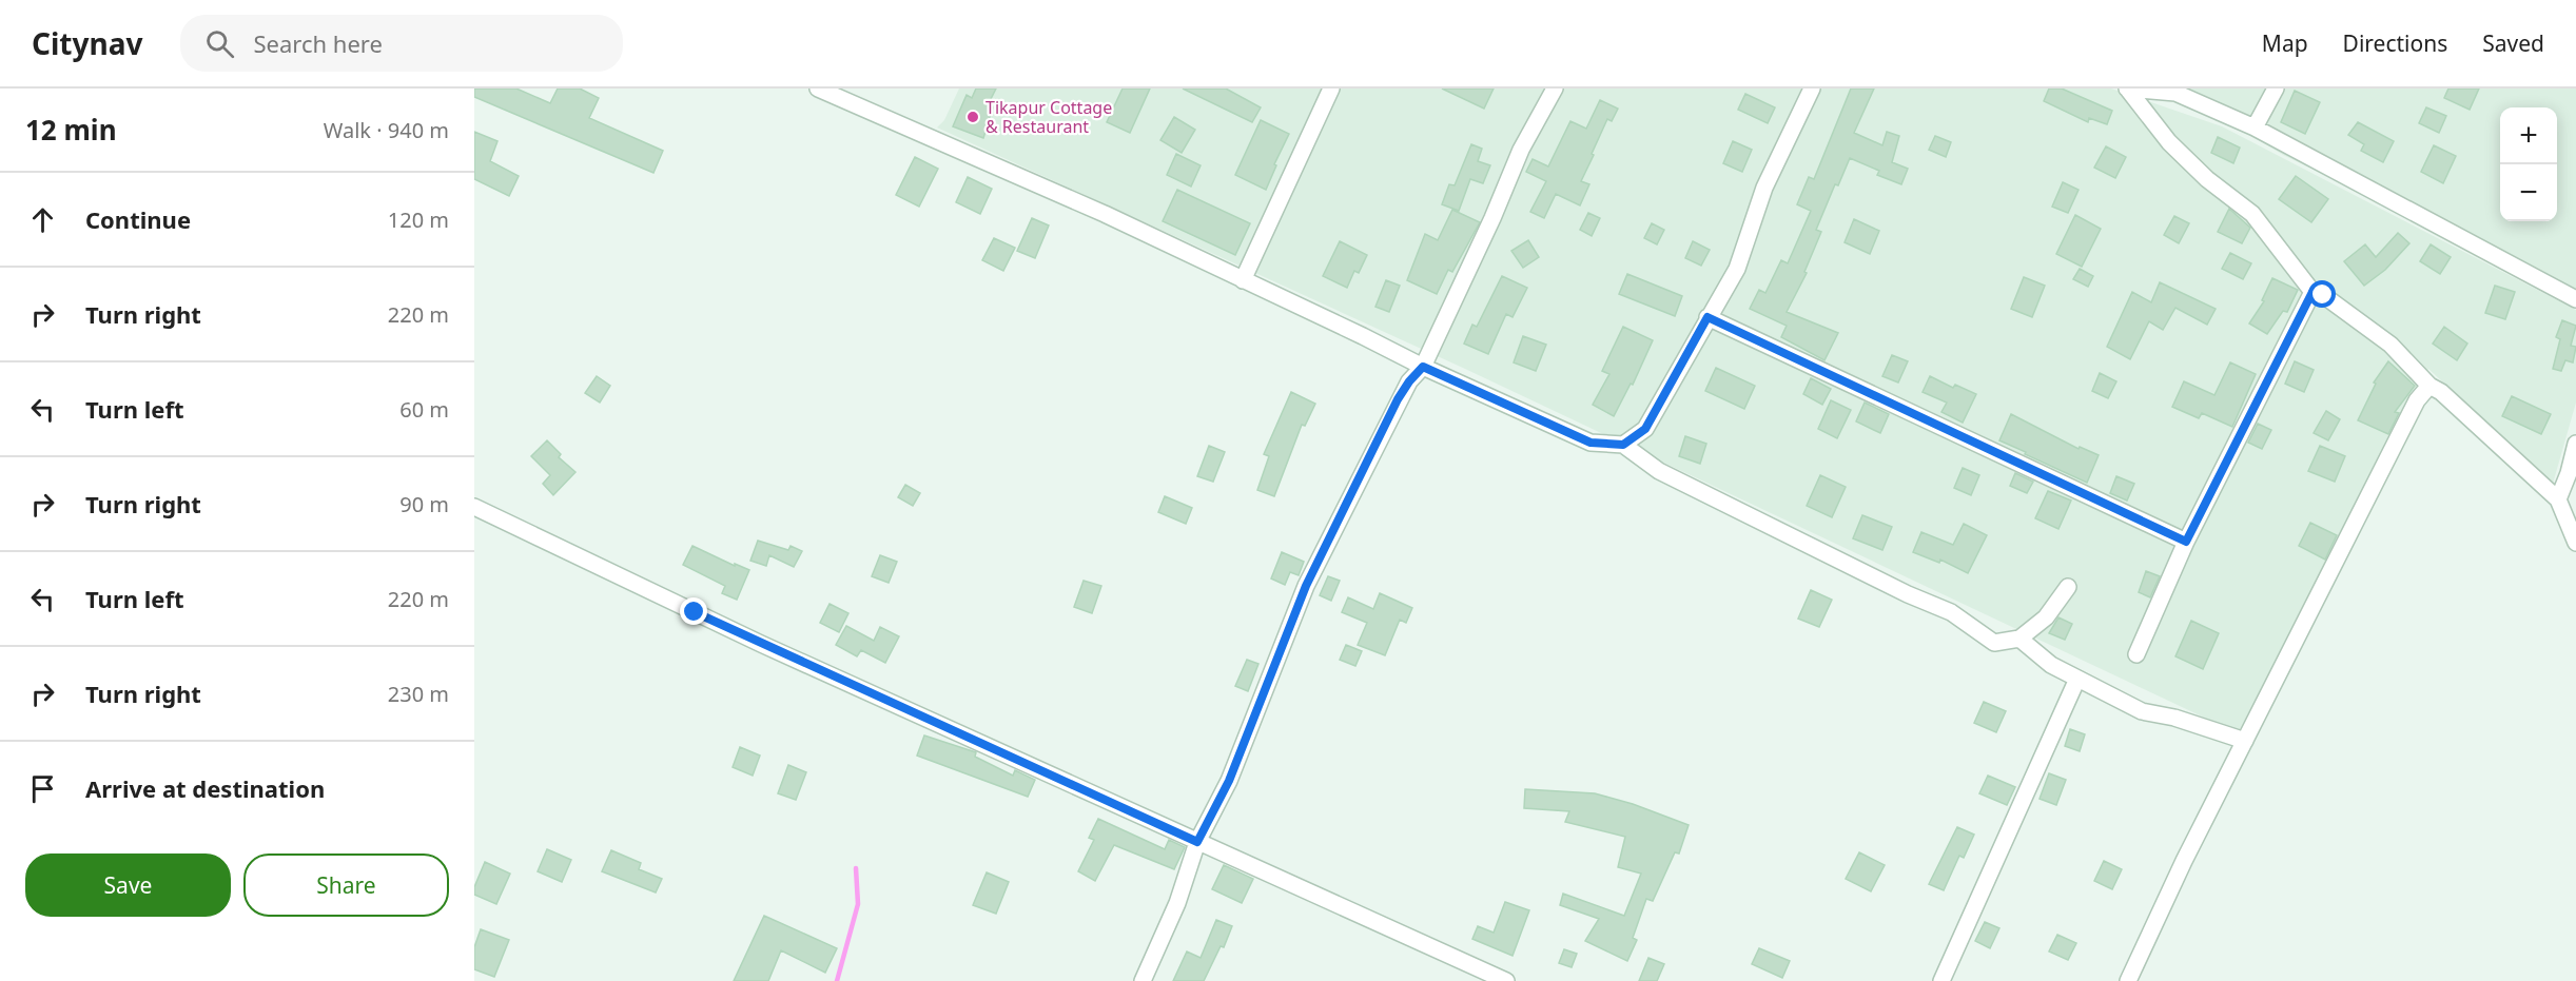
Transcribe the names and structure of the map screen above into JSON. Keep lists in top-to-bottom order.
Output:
{
  "places": ["Tikapur Cottage & Restaurant"],
  "page": {
    "header": "Citynav",
    "search": "Search here",
    "nav": ["Map", "Directions", "Saved"],
    "heading": ["12 min", "Walk · 940 m"],
    "map_buttons": ["+", "−"],
    "list": [
      ["Continue", "120 m"],
      ["Turn right", "220 m"],
      ["Turn left", "60 m"],
      ["Turn right", "90 m"],
      ["Turn left", "220 m"],
      ["Turn right", "230 m"],
      "Arrive at destination"
    ],
    "buttons": ["Save", "Share"]
  }
}
